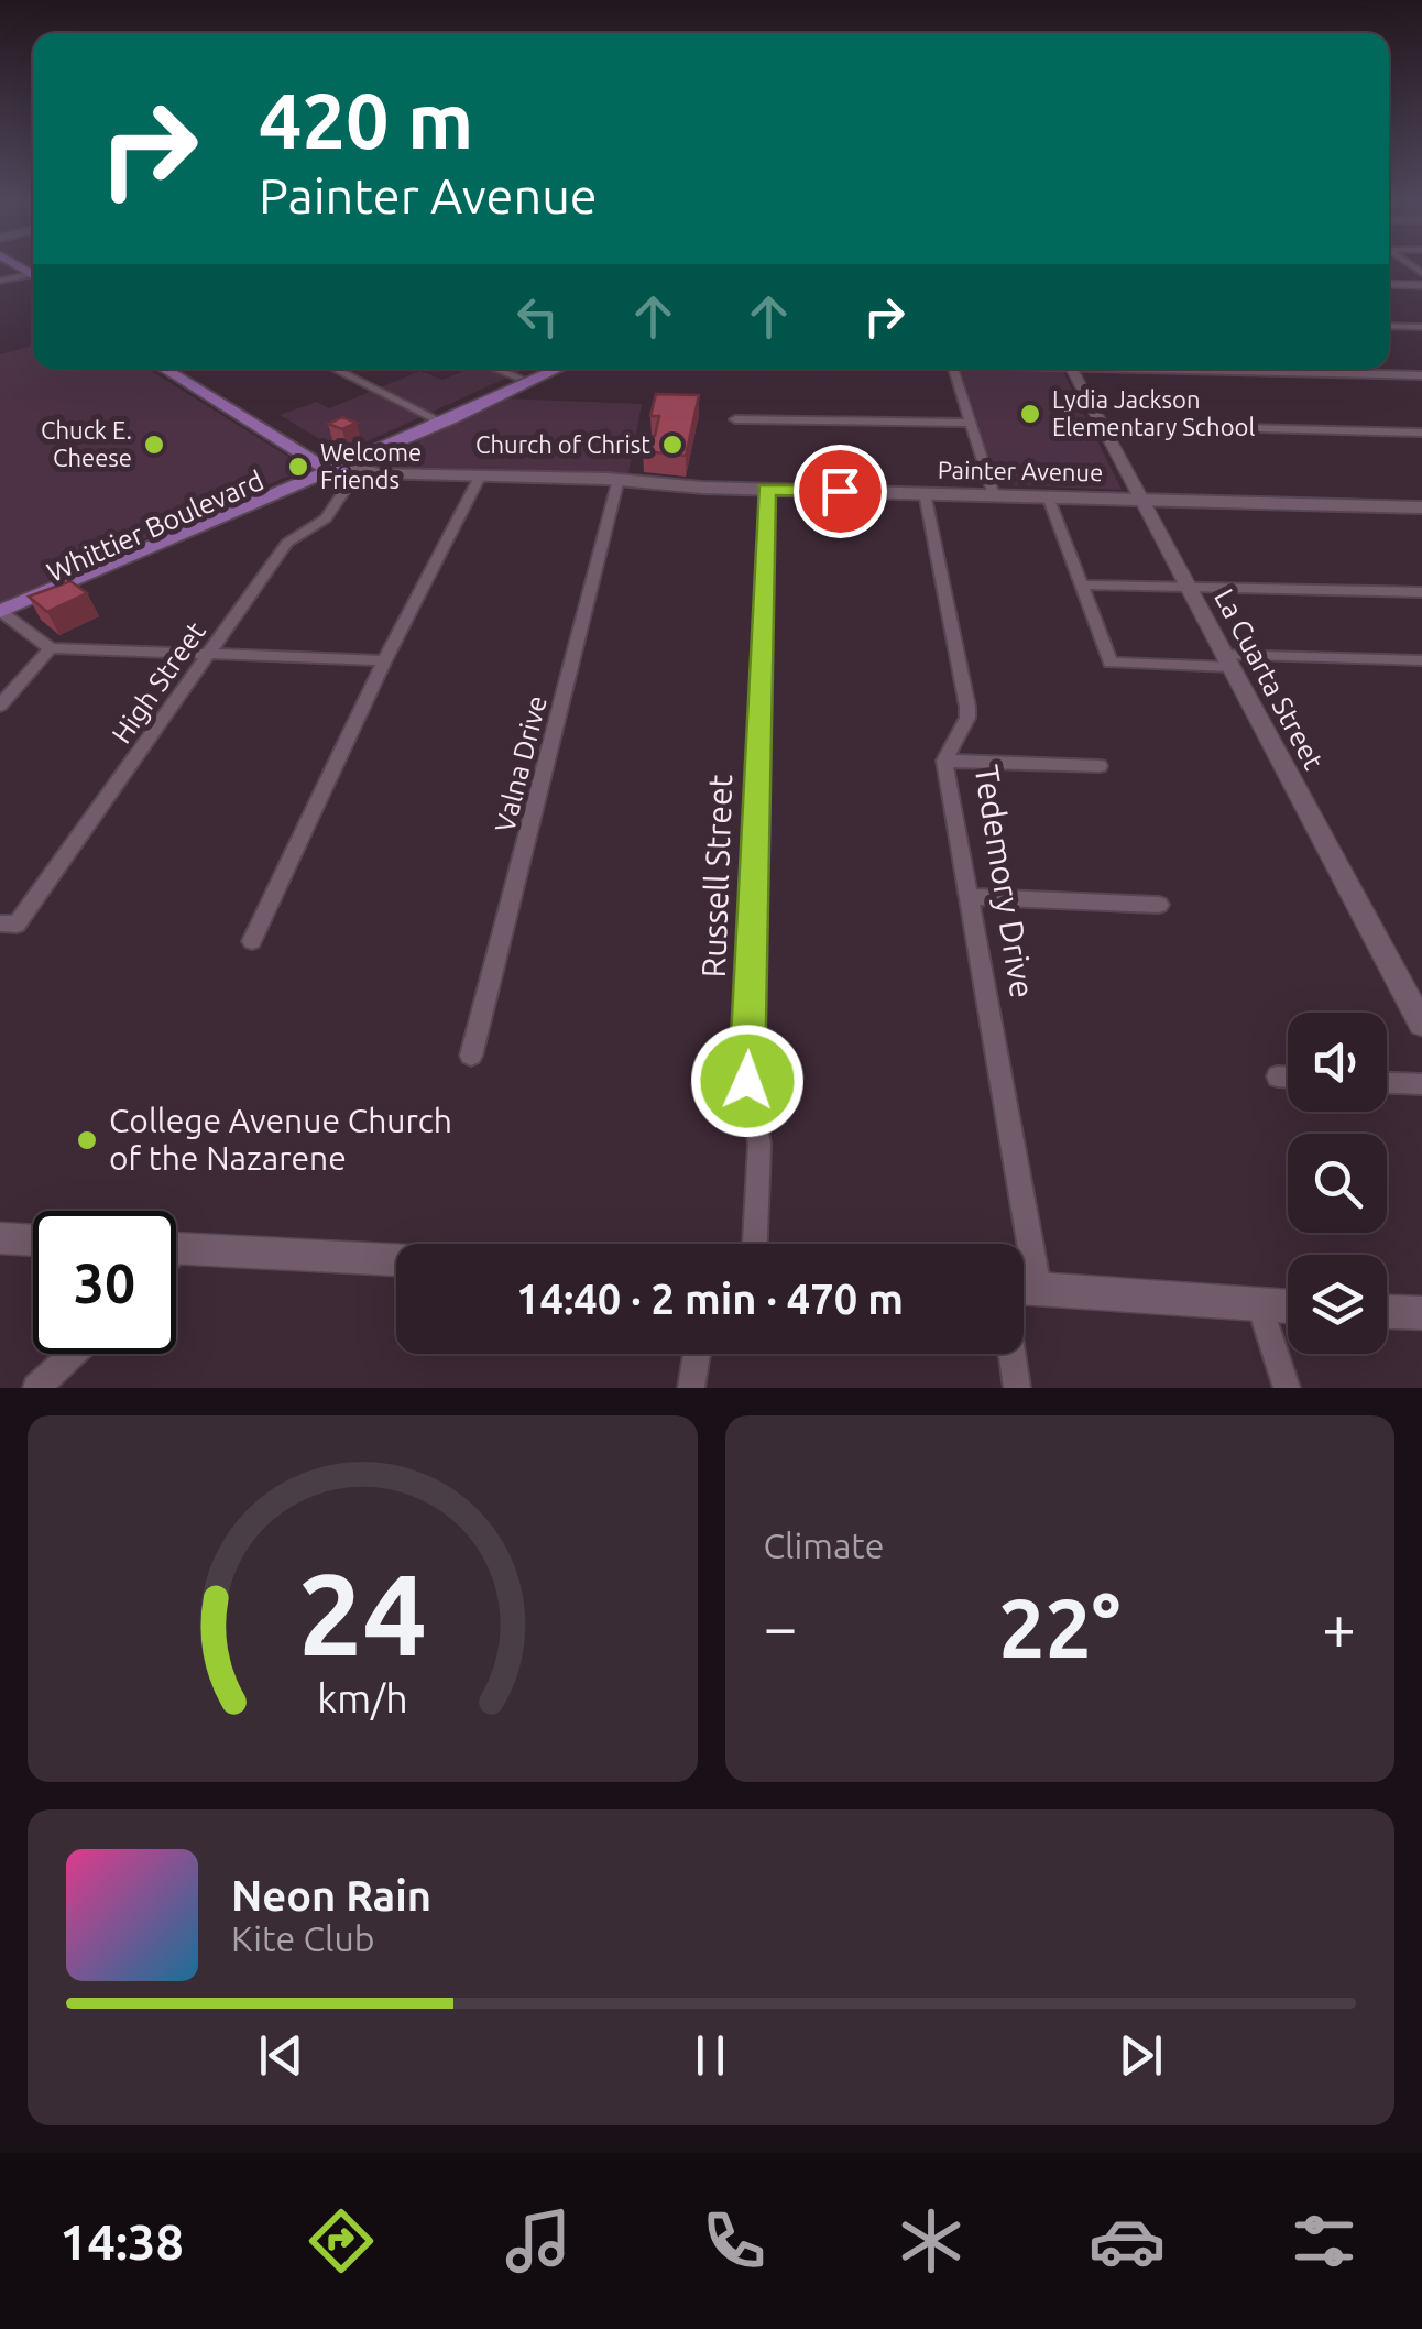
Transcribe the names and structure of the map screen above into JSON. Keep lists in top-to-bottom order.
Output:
{
  "streets": {
    "main road": ["Painter Avenue", "Whittier Boulevard"],
    "street": [
      "La Cuarta Street",
      "High Street",
      "Valna Drive",
      "Russell Street",
      "Tedemory Drive"
    ]
  },
  "crossings": [
    ["Painter Avenue", "Whittier Boulevard"],
    ["Painter Avenue", "La Cuarta Street"],
    ["Painter Avenue", "High Street"],
    ["Painter Avenue", "Valna Drive"],
    ["Painter Avenue", "Russell Street"],
    ["Painter Avenue", "Tedemory Drive"]
  ],
  "places": [
    "Lydia Jackson Elementary School",
    "Chuck E. Cheese",
    "Church of Christ",
    "Welcome Friends",
    "College Avenue Church of the Nazarene"
  ],
  "page": {
    "turn": ["420 m", "Painter Avenue"],
    "limit": "30",
    "trip": "14:40 · 2 min · 470 m",
    "tile": "Climate",
    "heat": ["−", "22°", "+"],
    "song": ["Neon Rain", "Kite Club"],
    "tabs": "14:38",
    "gauge": ["24", "km/h"]
  }
}
